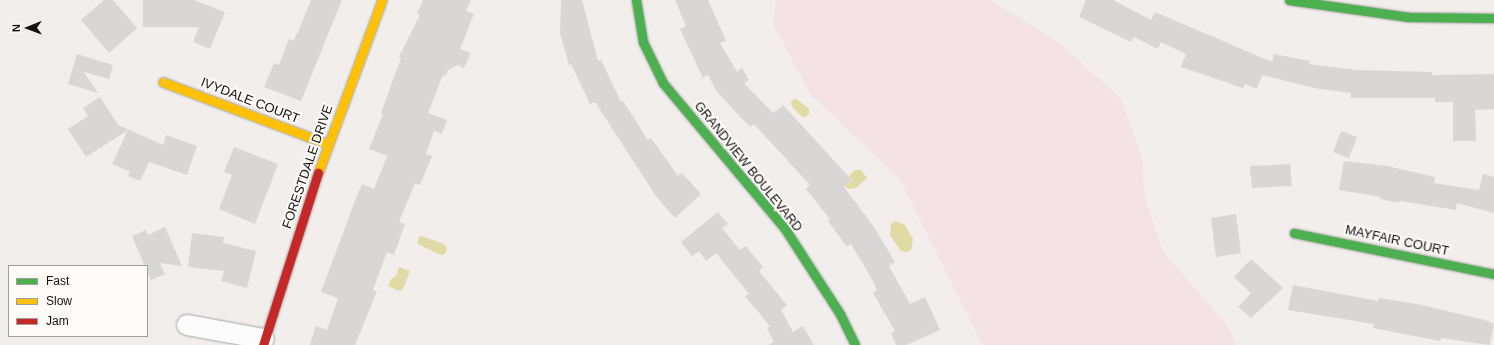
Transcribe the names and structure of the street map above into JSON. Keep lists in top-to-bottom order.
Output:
{
  "streets": {
    "street": [
      "IVYDALE COURT",
      "FORESTDALE DRIVE",
      "GRANDVIEW BOULEVARD",
      "MAYFAIR COURT"
    ]
  },
  "crossings": [
    ["IVYDALE COURT", "FORESTDALE DRIVE"]
  ],
  "legend": ["Fast", "Slow", "Jam"],
  "north": "left"
}
